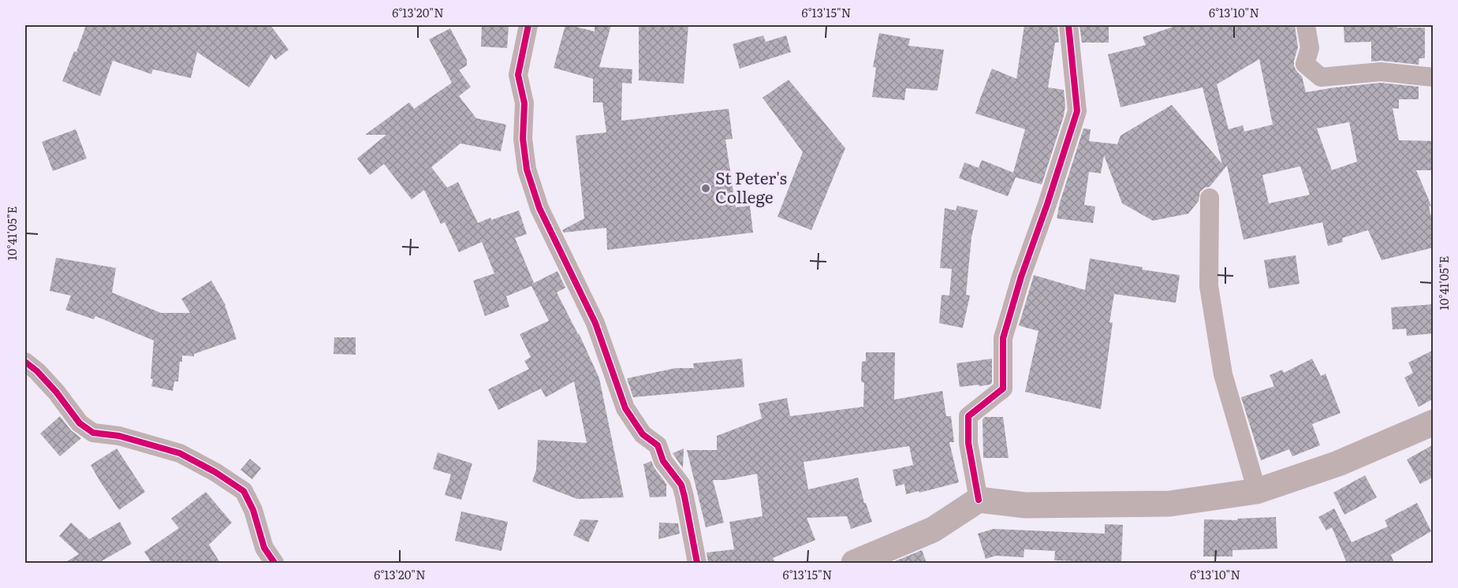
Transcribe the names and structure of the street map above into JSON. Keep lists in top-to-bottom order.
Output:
{
  "places": ["St Peter's College"],
  "coordinates": [
    "6°13'20\"N",
    "6°13'15\"N",
    "6°13'10\"N",
    "10°41'05\"E"
  ]
}
